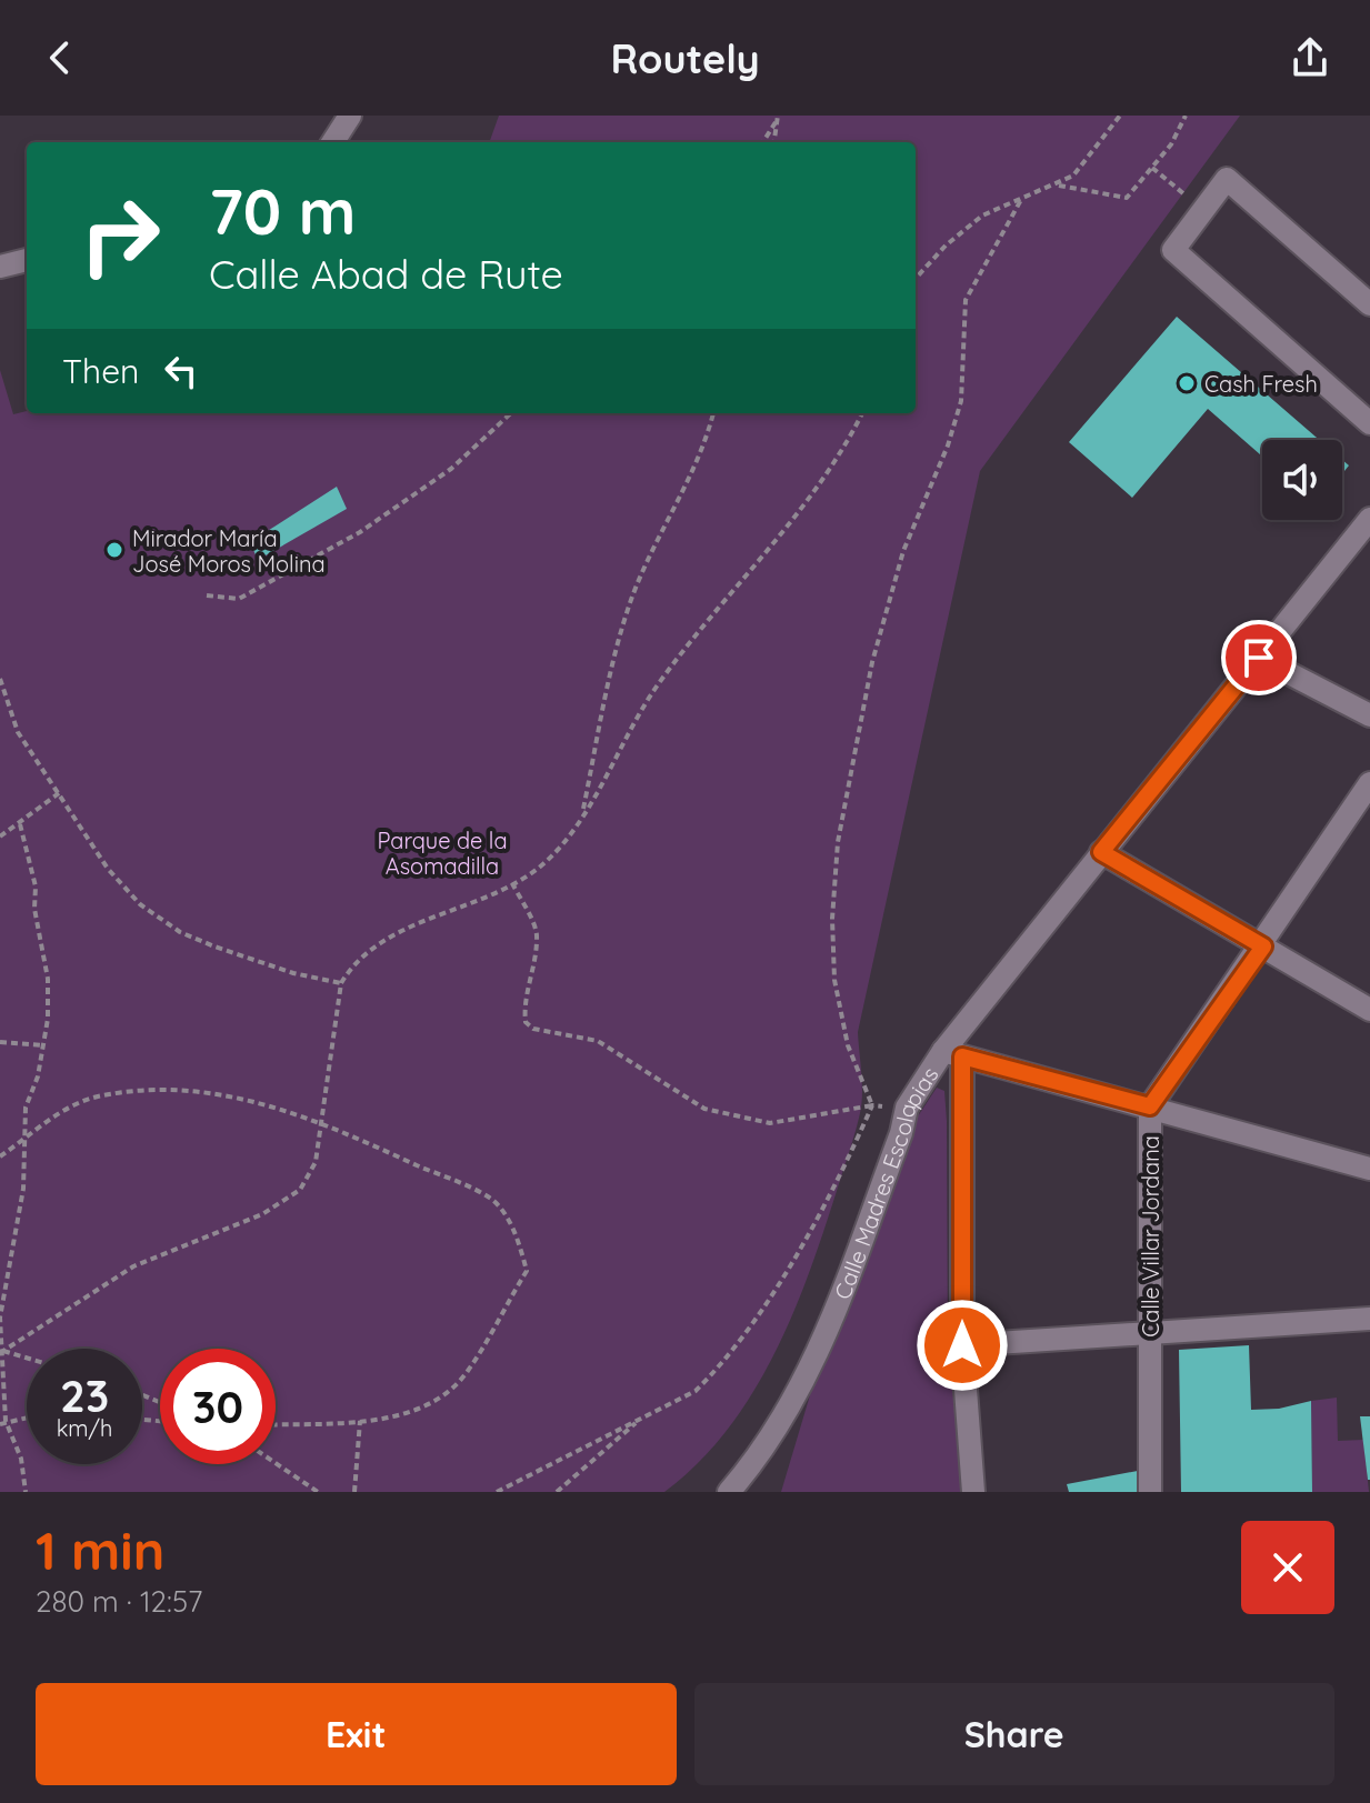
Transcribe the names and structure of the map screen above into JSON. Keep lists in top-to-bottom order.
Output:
{
  "streets": {
    "street": ["Calle Madres Escolapias", "Calle Villar Jordana"]
  },
  "parks": ["Parque de la Asomadilla"],
  "places": ["Cash Fresh", "Mirador María José Moros Molina"],
  "page": {
    "header": "Routely",
    "turn": ["70 m", "Calle Abad de Rute"],
    "then": "Then",
    "speed": "23 km/h",
    "limit": "30",
    "heading": ["1 min", "280 m · 12:57"],
    "buttons": ["Exit", "Share"]
  }
}
